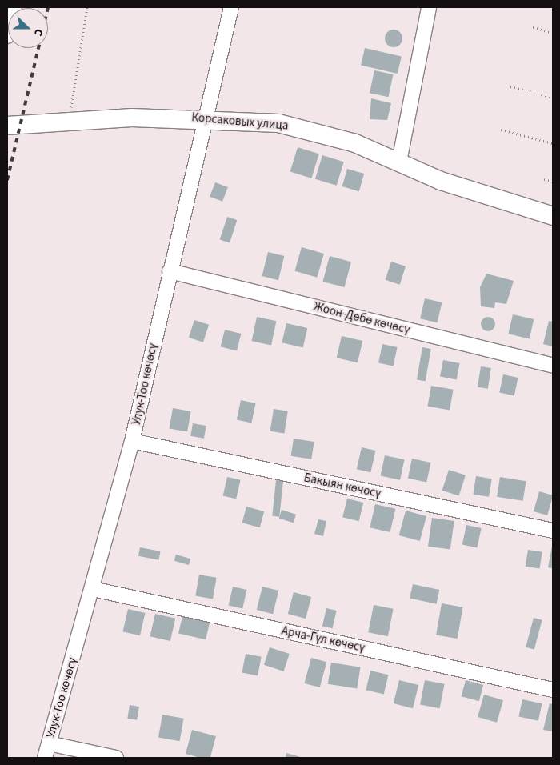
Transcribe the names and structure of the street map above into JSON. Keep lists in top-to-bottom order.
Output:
{
  "streets": {
    "street": [
      "Корсаковых улица",
      "Жоон-Дөбө көчөсү",
      "Улук-Тоо көчөсү",
      "Бакыян көчөсү",
      "Арча-Гүл көчөсү"
    ]
  },
  "crossings": [
    ["Корсаковых улица", "Улук-Тоо көчөсү"],
    ["Жоон-Дөбө көчөсү", "Улук-Тоо көчөсү"],
    ["Улук-Тоо көчөсү", "Бакыян көчөсү"],
    ["Улук-Тоо көчөсү", "Арча-Гүл көчөсү"]
  ],
  "north": "right"
}
